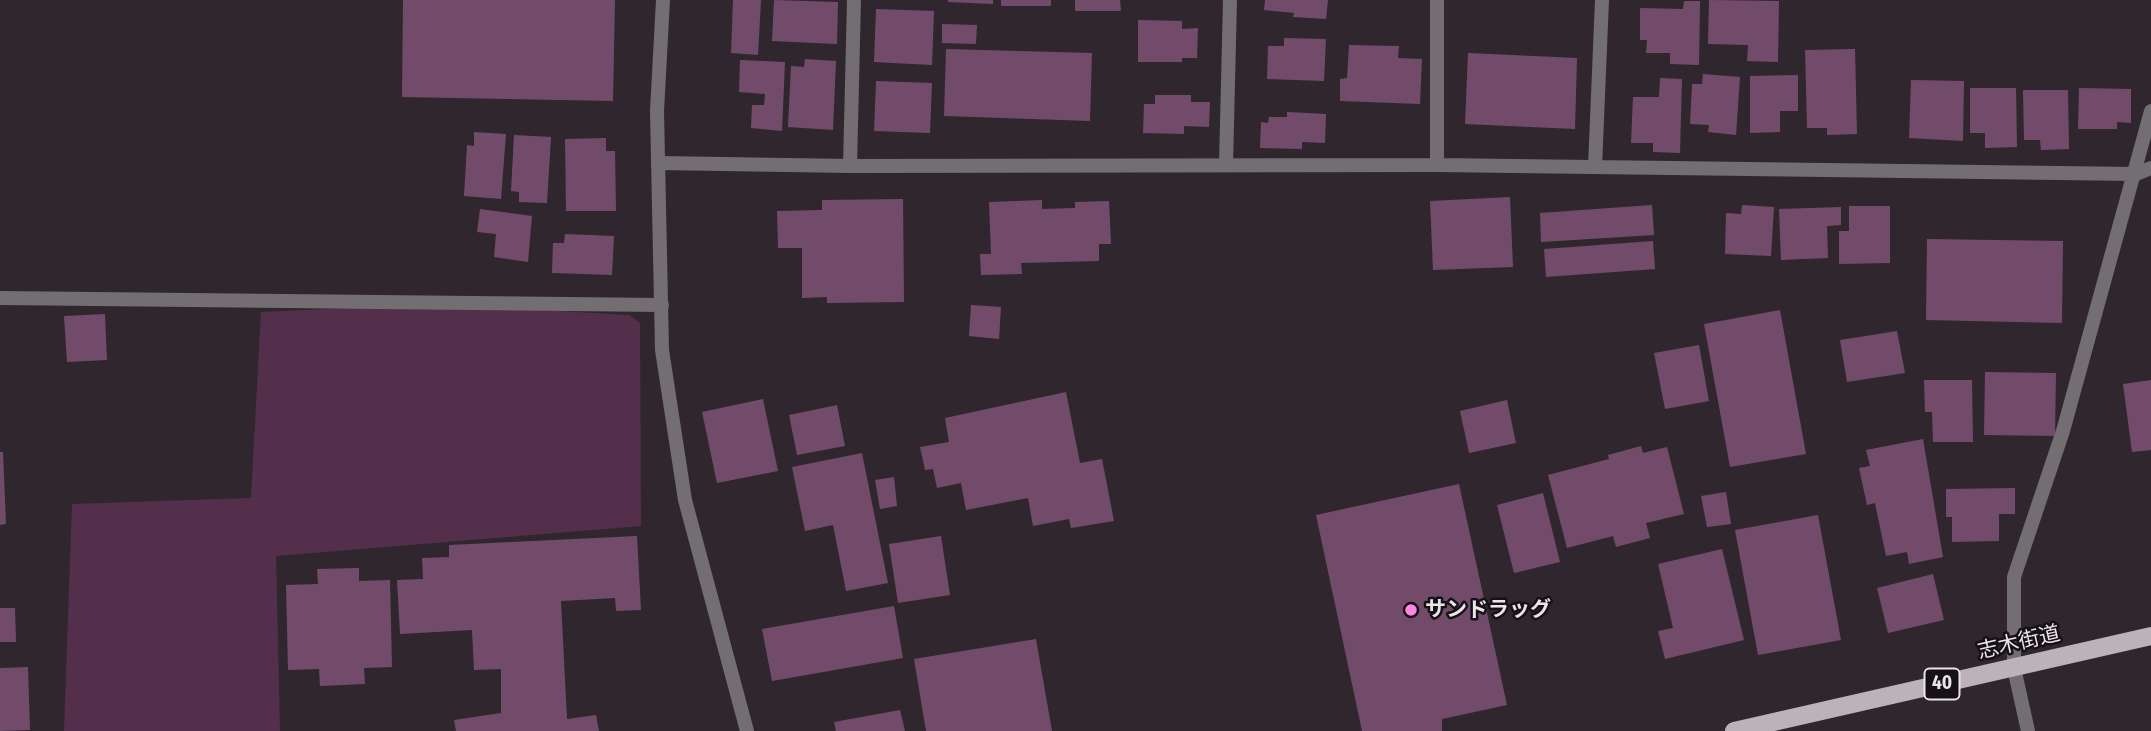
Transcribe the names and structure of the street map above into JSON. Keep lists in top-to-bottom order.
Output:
{
  "streets": {
    "main road": ["志木街道", "40"]
  },
  "places": ["サンドラッグ"]
}
